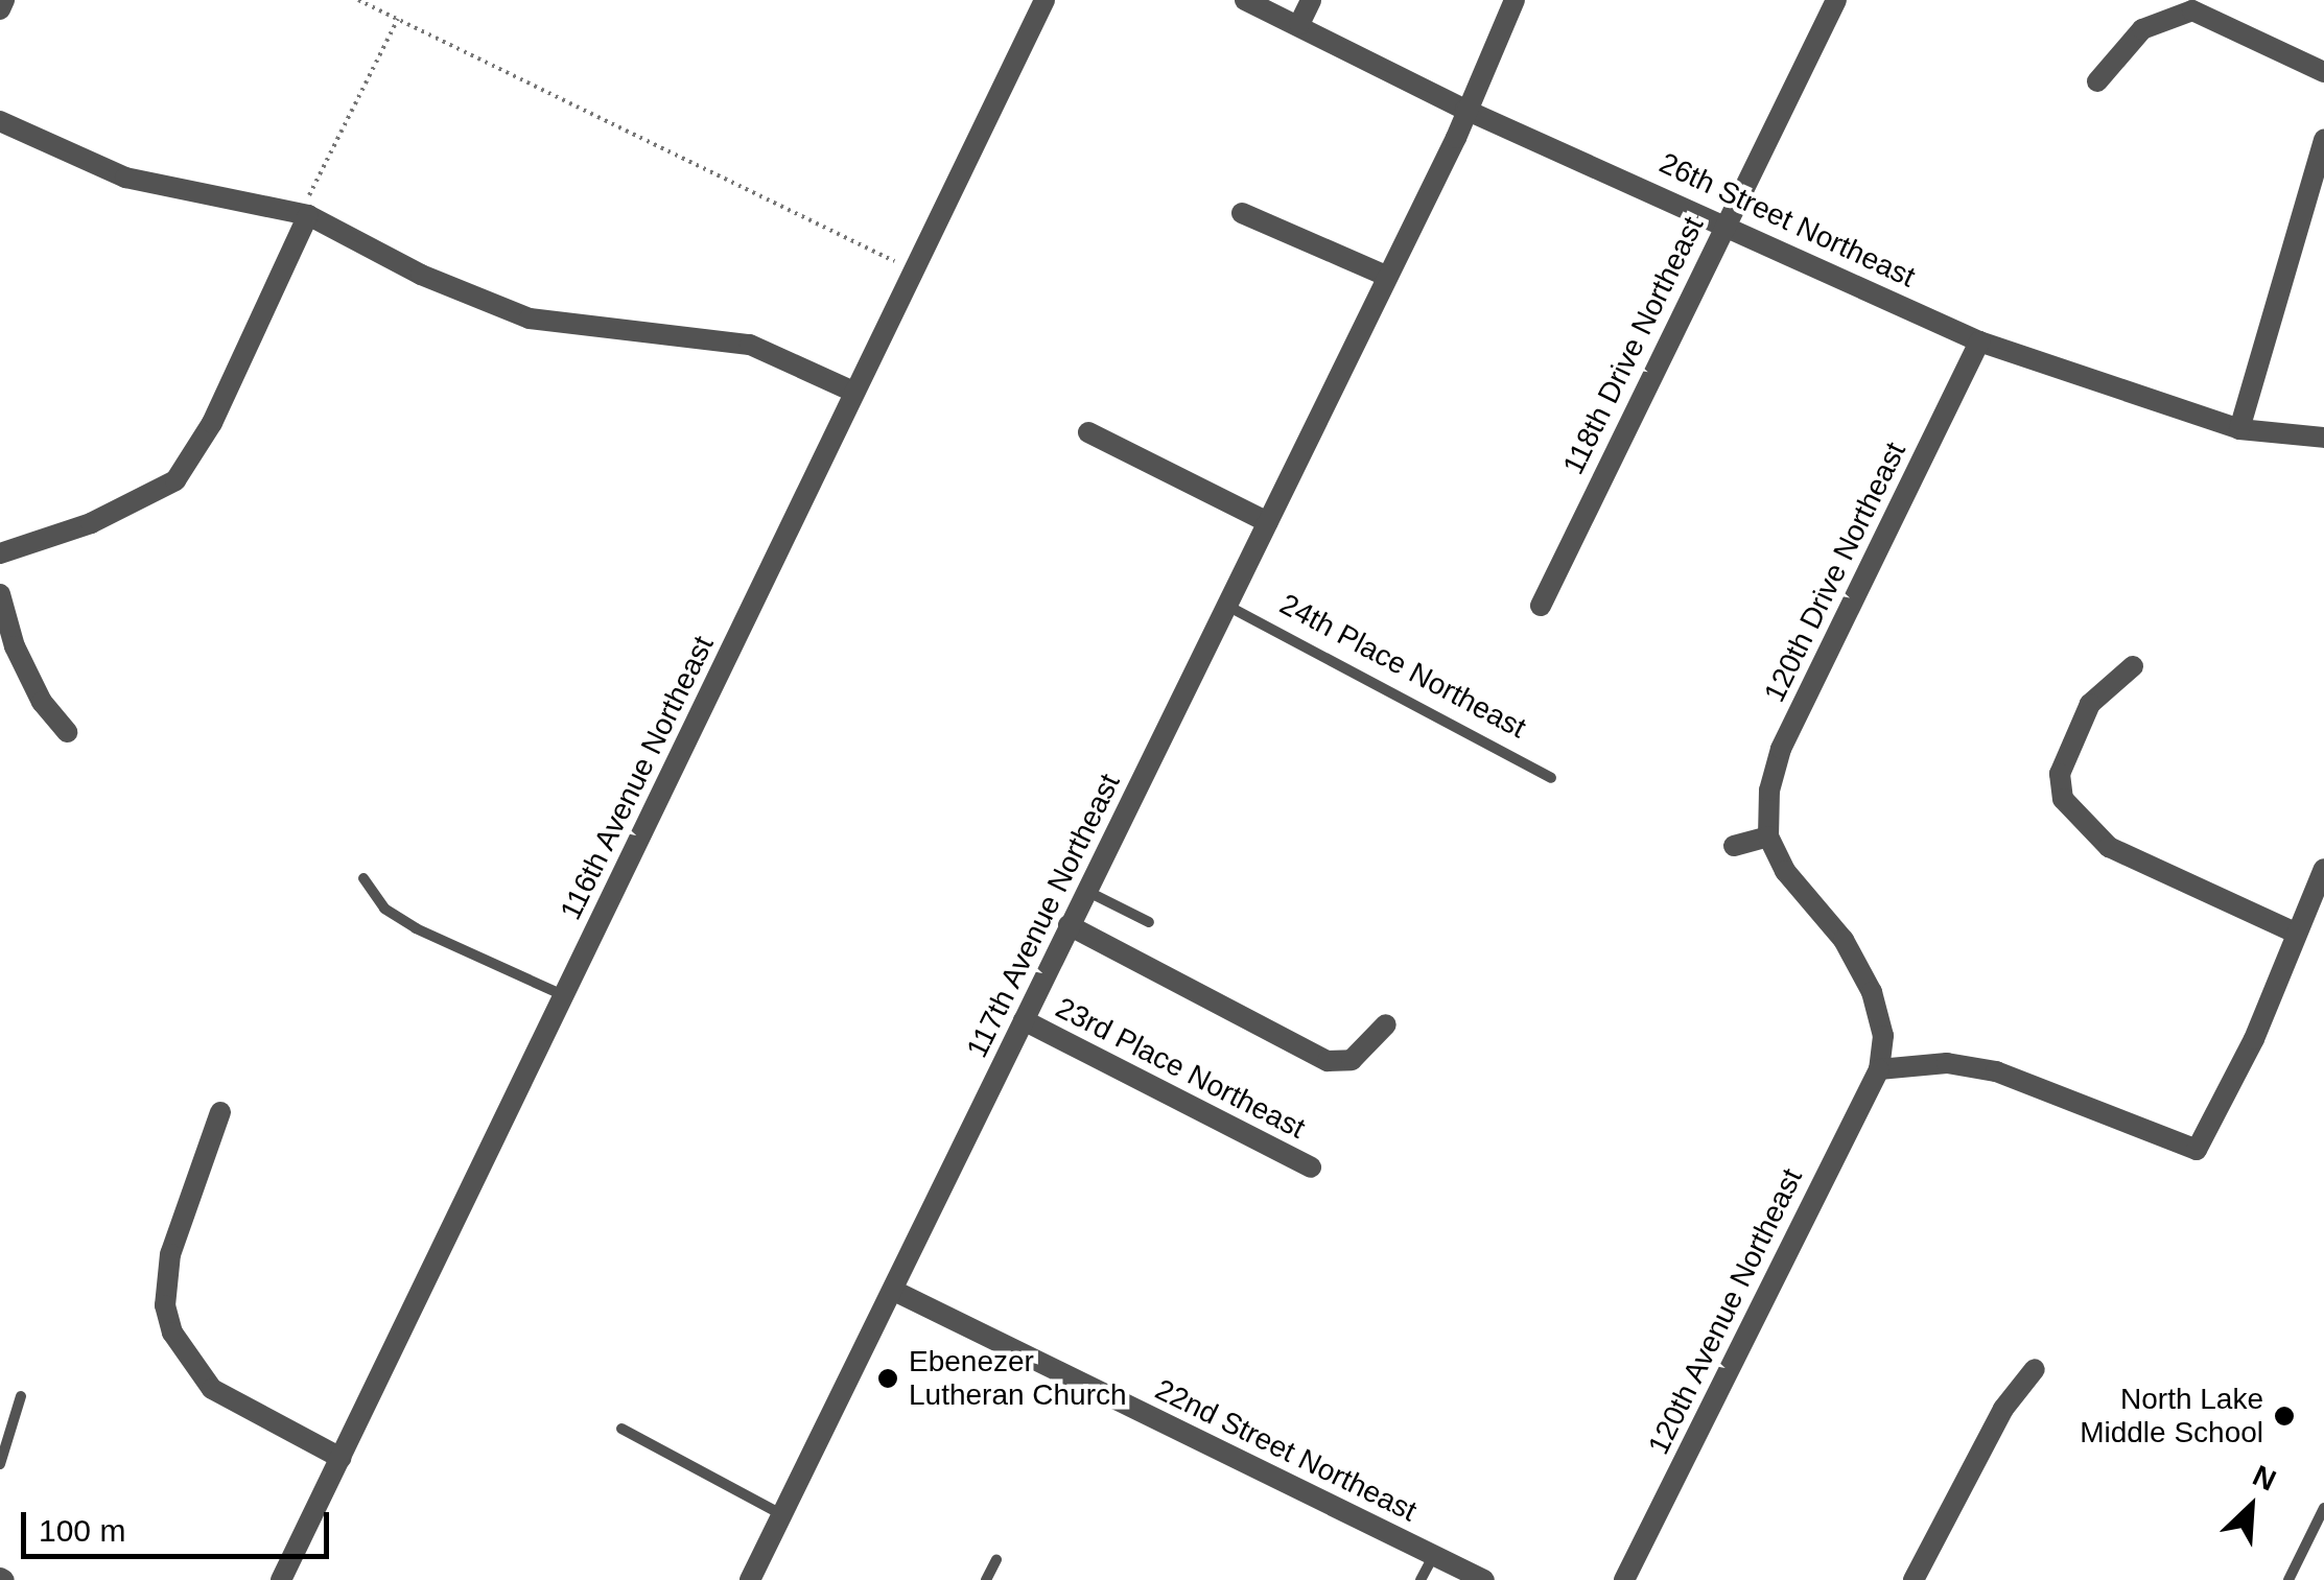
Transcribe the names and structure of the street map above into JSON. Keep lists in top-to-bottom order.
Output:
{
  "streets": {
    "street": [
      "26th Street Northeast",
      "118th Drive Northeast",
      "120th Drive Northeast",
      "116th Avenue Northeast",
      "117th Avenue Northeast",
      "23rd Place Northeast",
      "120th Avenue Northeast",
      "22nd Street Northeast"
    ],
    "lane": ["24th Place Northeast"]
  },
  "crossings": [
    ["26th Street Northeast", "118th Drive Northeast"],
    ["26th Street Northeast", "120th Drive Northeast"],
    ["26th Street Northeast", "117th Avenue Northeast"],
    ["24th Place Northeast", "117th Avenue Northeast"],
    ["117th Avenue Northeast", "23rd Place Northeast"],
    ["117th Avenue Northeast", "22nd Street Northeast"]
  ],
  "places": ["Ebenezer Lutheran Church", "North Lake Middle School"],
  "scale_bar": "100 m",
  "north": "top right"
}
